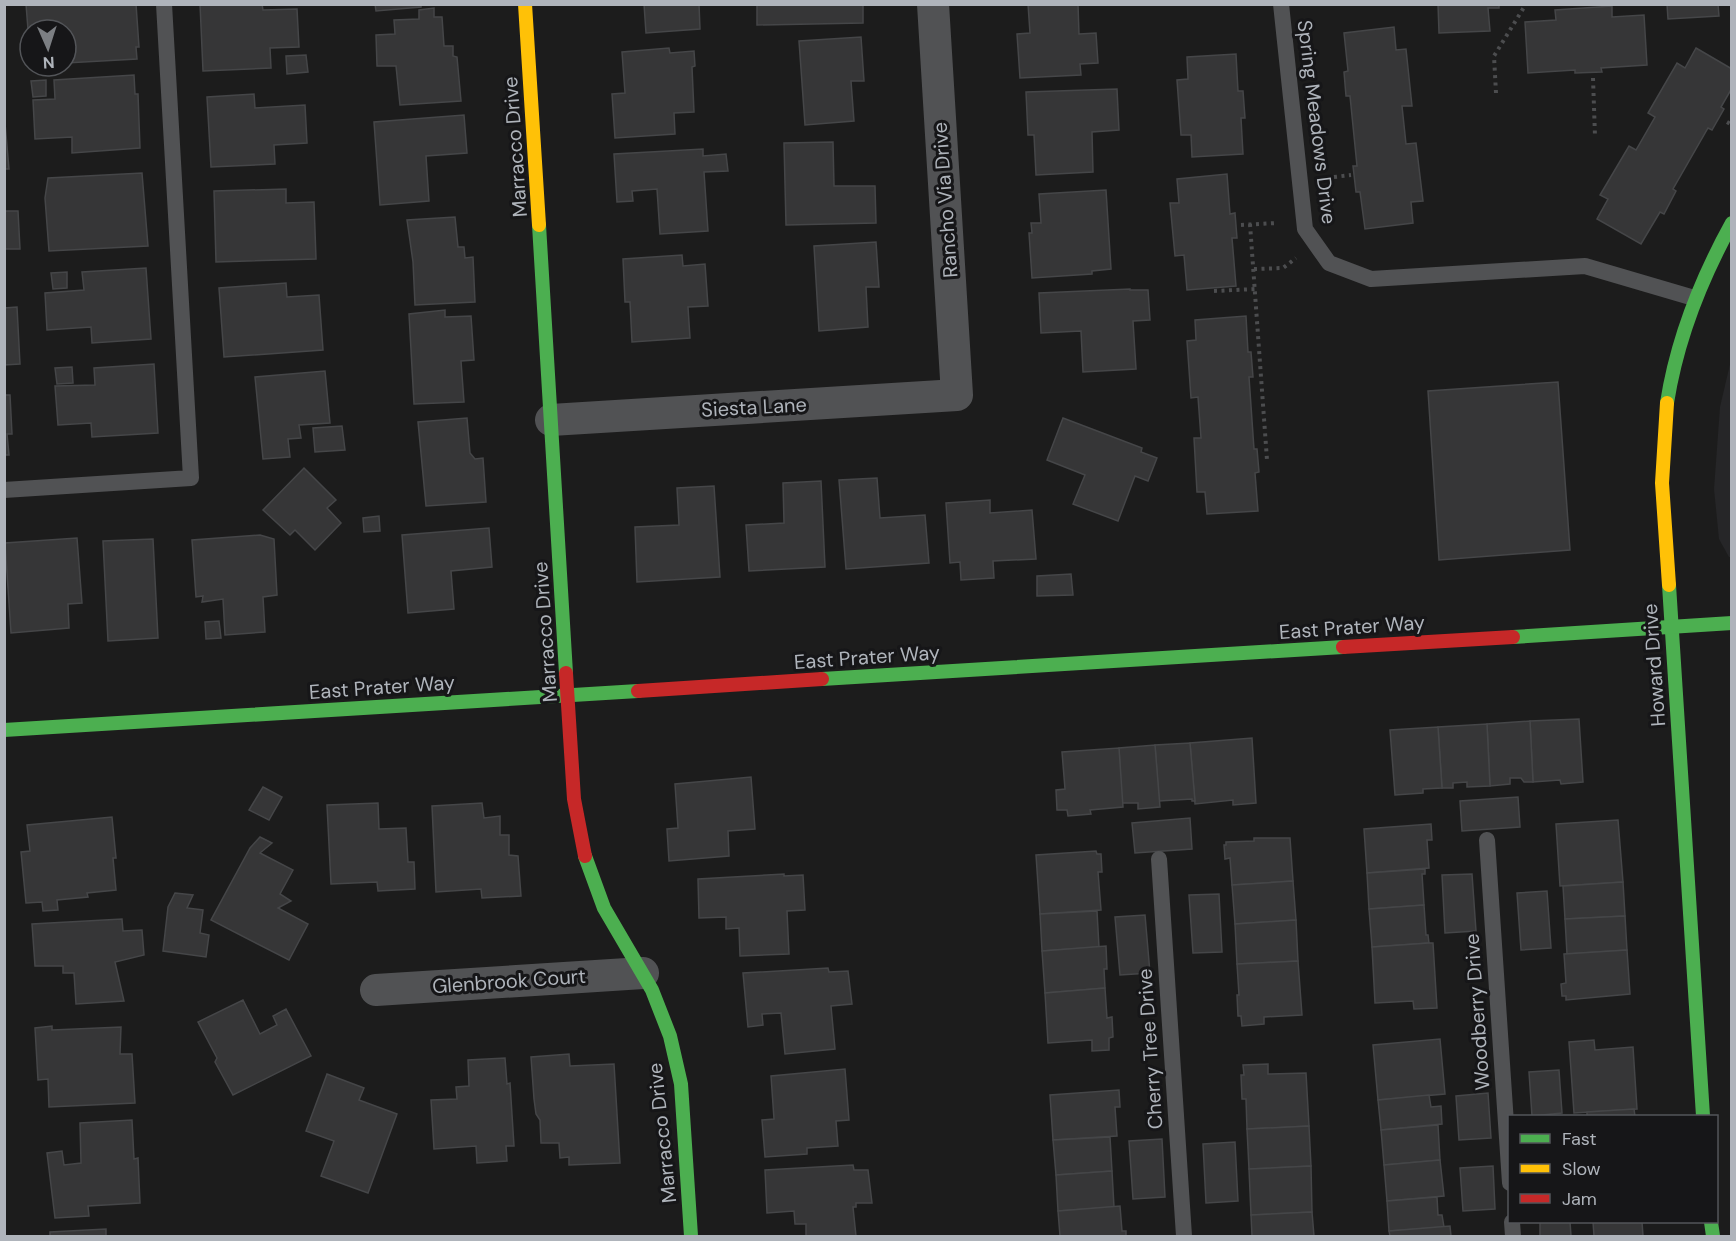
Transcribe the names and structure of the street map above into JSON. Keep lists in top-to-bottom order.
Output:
{
  "streets": {
    "street": [
      "Marracco Drive",
      "Rancho Via Drive",
      "Siesta Lane",
      "East Prater Way",
      "Howard Drive",
      "Glenbrook Court"
    ],
    "lane": ["Spring Meadows Drive", "Woodberry Drive", "Cherry Tree Drive"]
  },
  "crossings": [
    ["Spring Meadows Drive", "Howard Drive"],
    ["Marracco Drive", "Siesta Lane"],
    ["Marracco Drive", "East Prater Way"],
    ["Marracco Drive", "Glenbrook Court"],
    ["Rancho Via Drive", "Siesta Lane"],
    ["East Prater Way", "Howard Drive"]
  ],
  "legend": ["Fast", "Slow", "Jam"],
  "north": "bottom"
}
